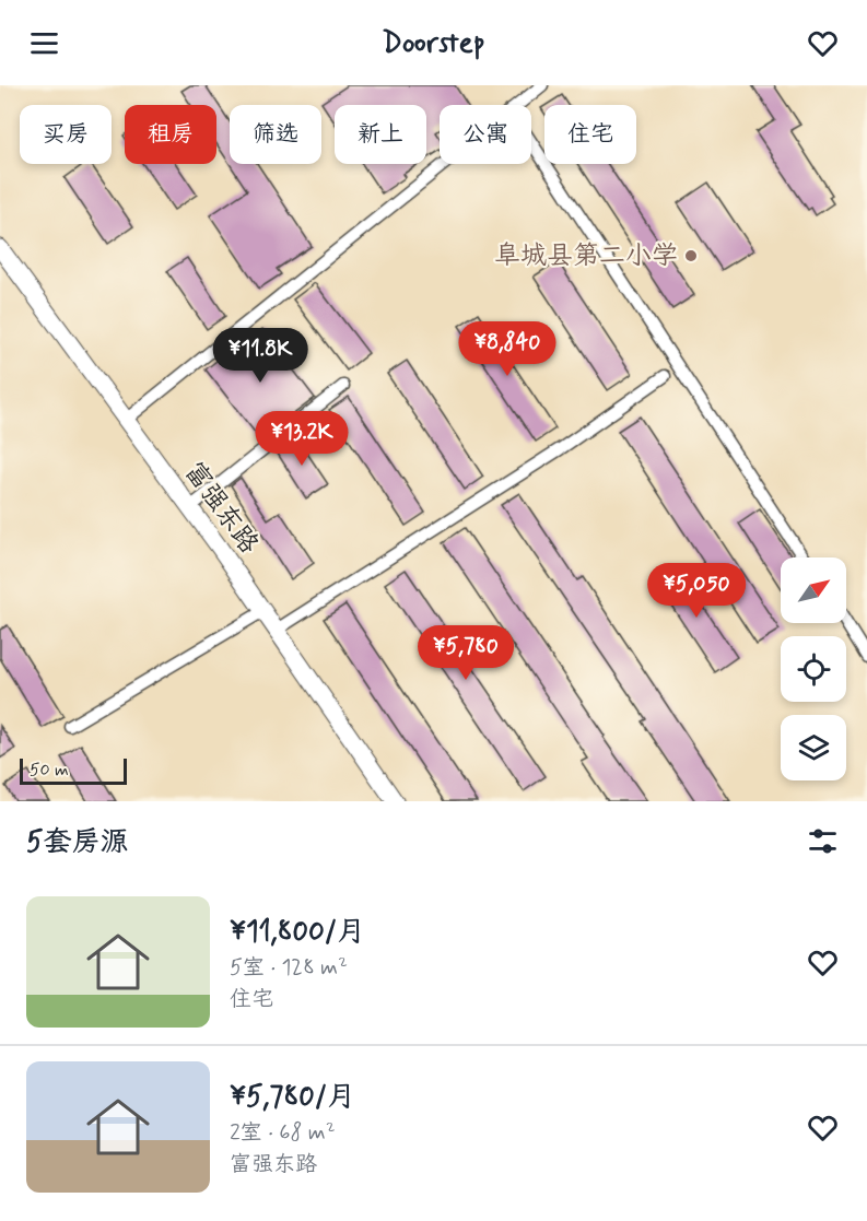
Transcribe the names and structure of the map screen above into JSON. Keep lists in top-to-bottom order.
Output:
{
  "streets": {
    "street": ["富强东路"]
  },
  "places": ["阜城县第二小学"],
  "scale_bar": "50 m",
  "north": "top right",
  "page": {
    "header": "Doorstep",
    "chip": [
      "买房",
      "租房",
      "筛选",
      "新上",
      "公寓",
      "住宅"
    ],
    "price": [
      "¥8,840",
      "¥11.8K",
      "¥13.2K",
      "¥5,050",
      "¥5,780"
    ],
    "scale": "50 m",
    "heading": "5套房源",
    "list": [
      {
        "name": "¥11,800/月",
        "note": "5室 · 128 m² · 住宅"
      },
      {
        "name": "¥5,780/月",
        "note": "2室 · 68 m² · 富强东路"
      }
    ]
  }
}
